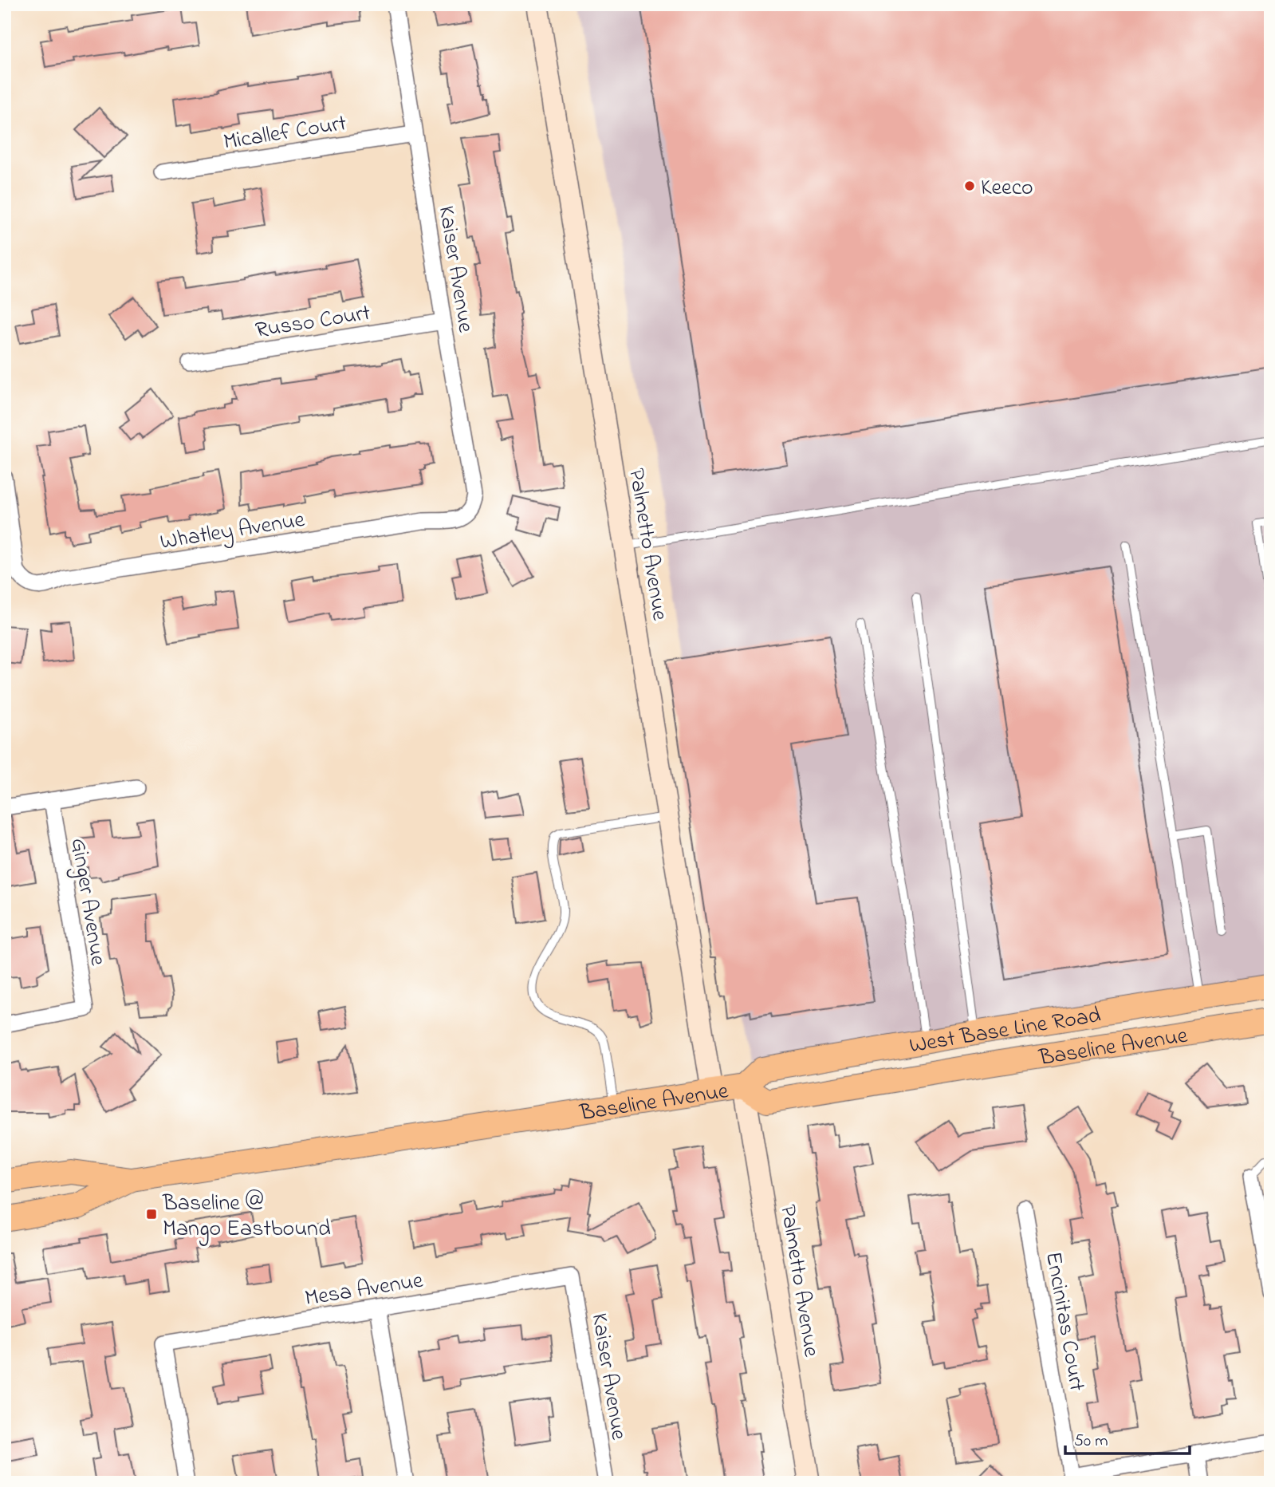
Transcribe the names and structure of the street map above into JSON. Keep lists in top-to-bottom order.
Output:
{
  "streets": {
    "main road": ["West Base Line Road", "Baseline Avenue"],
    "street": [
      "Micallef Court",
      "Kaiser Avenue",
      "Russo Court",
      "Whatley Avenue",
      "Palmetto Avenue",
      "Ginger Avenue",
      "Mesa Avenue",
      "Encinitas Court"
    ]
  },
  "crossings": [
    ["Micallef Court", "Kaiser Avenue"],
    ["Kaiser Avenue", "Russo Court"],
    ["Kaiser Avenue", "Whatley Avenue"],
    ["Kaiser Avenue", "Mesa Avenue"],
    ["Palmetto Avenue", "West Base Line Road"],
    ["Palmetto Avenue", "Baseline Avenue"],
    ["West Base Line Road", "Baseline Avenue"]
  ],
  "places": {
    "other": ["Keeco"],
    "transit": ["Baseline @ Mango Eastbound"]
  },
  "scale_bar": "50 m"
}
